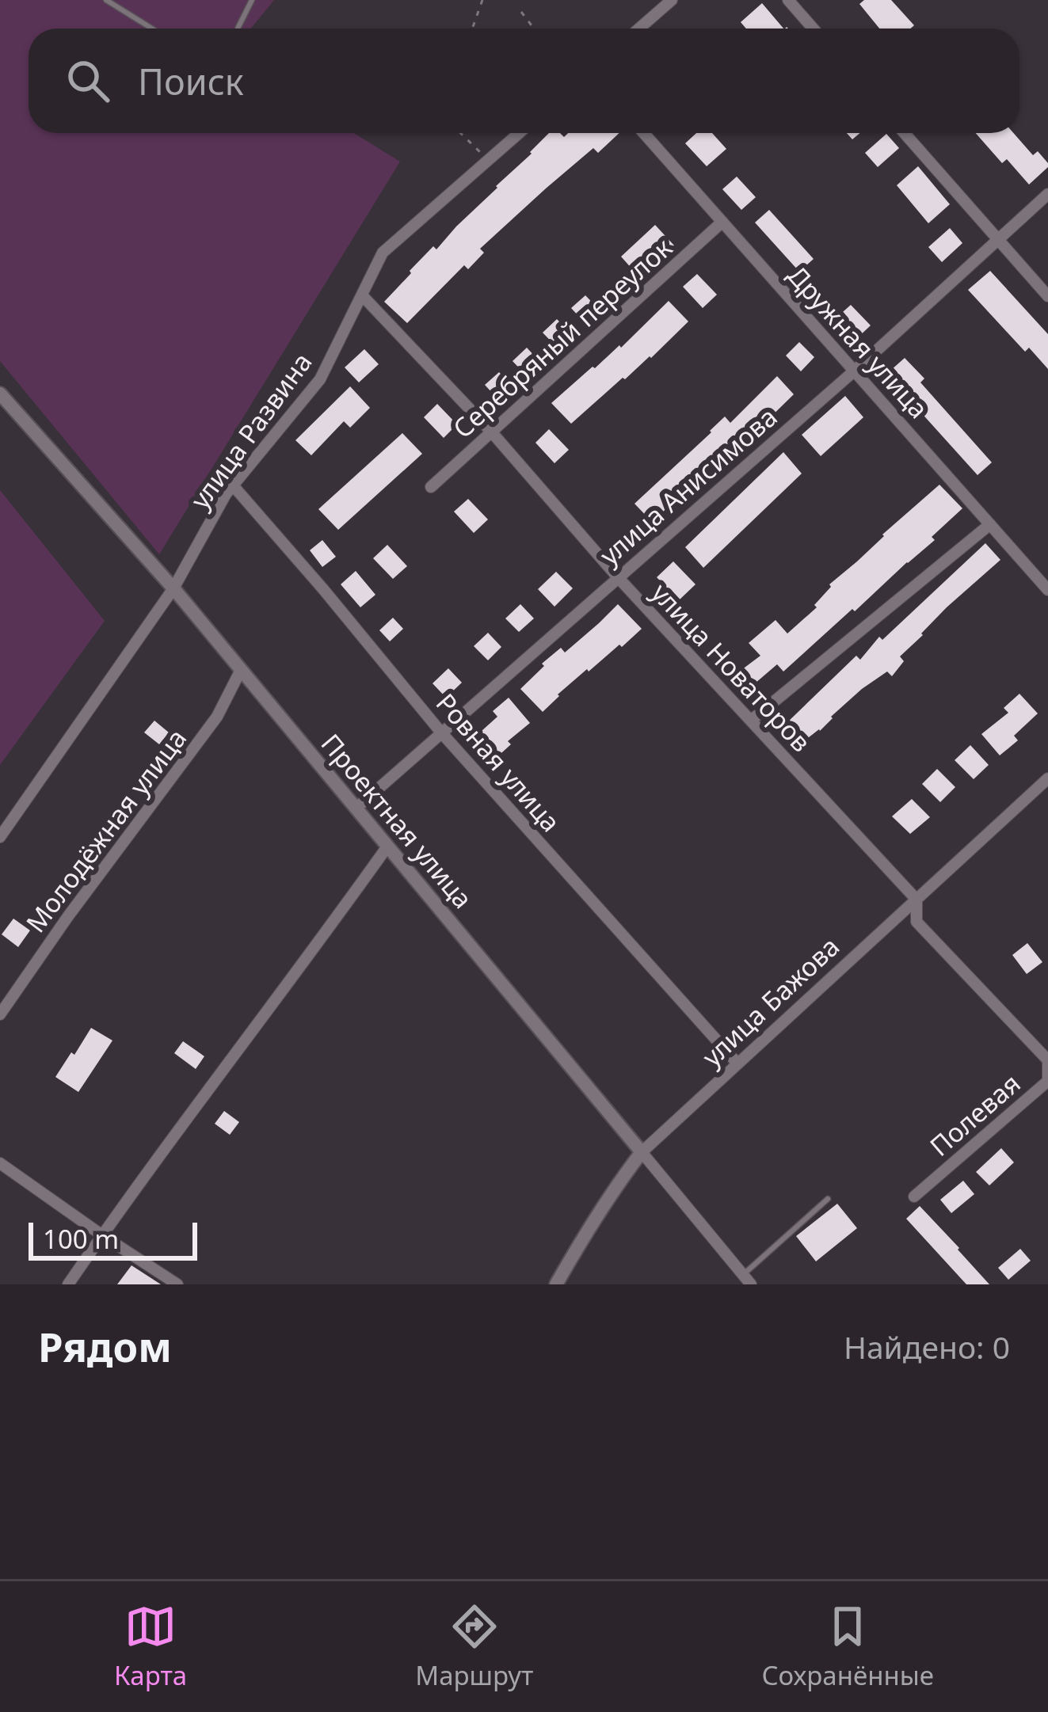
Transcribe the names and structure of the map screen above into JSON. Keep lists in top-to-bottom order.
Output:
{
  "streets": {
    "street": [
      "Серебряный переулок",
      "Дружная улица",
      "улица Развина",
      "улица Анисимова",
      "улица Новаторов",
      "Ровная улица",
      "Проектная улица",
      "Молодёжная улица",
      "улица Бажова",
      "Полевая"
    ]
  },
  "crossings": [
    ["Серебряный переулок", "Дружная улица"],
    ["Серебряный переулок", "улица Новаторов"],
    ["Дружная улица", "улица Анисимова"],
    ["улица Развина", "улица Новаторов"],
    ["улица Развина", "Ровная улица"],
    ["улица Развина", "Проектная улица"],
    ["улица Анисимова", "улица Новаторов"],
    ["улица Анисимова", "Ровная улица"],
    ["улица Анисимова", "Проектная улица"],
    ["улица Новаторов", "улица Бажова"],
    ["улица Новаторов", "Полевая"],
    ["Ровная улица", "улица Бажова"],
    ["Проектная улица", "Молодёжная улица"],
    ["Проектная улица", "улица Бажова"]
  ],
  "scale_bar": "100 m",
  "page": {
    "search": "Поиск",
    "scale": "100 m",
    "heading": ["Рядом", "Найдено: 0"],
    "nav": ["Карта", "Маршрут", "Сохранённые"]
  }
}
